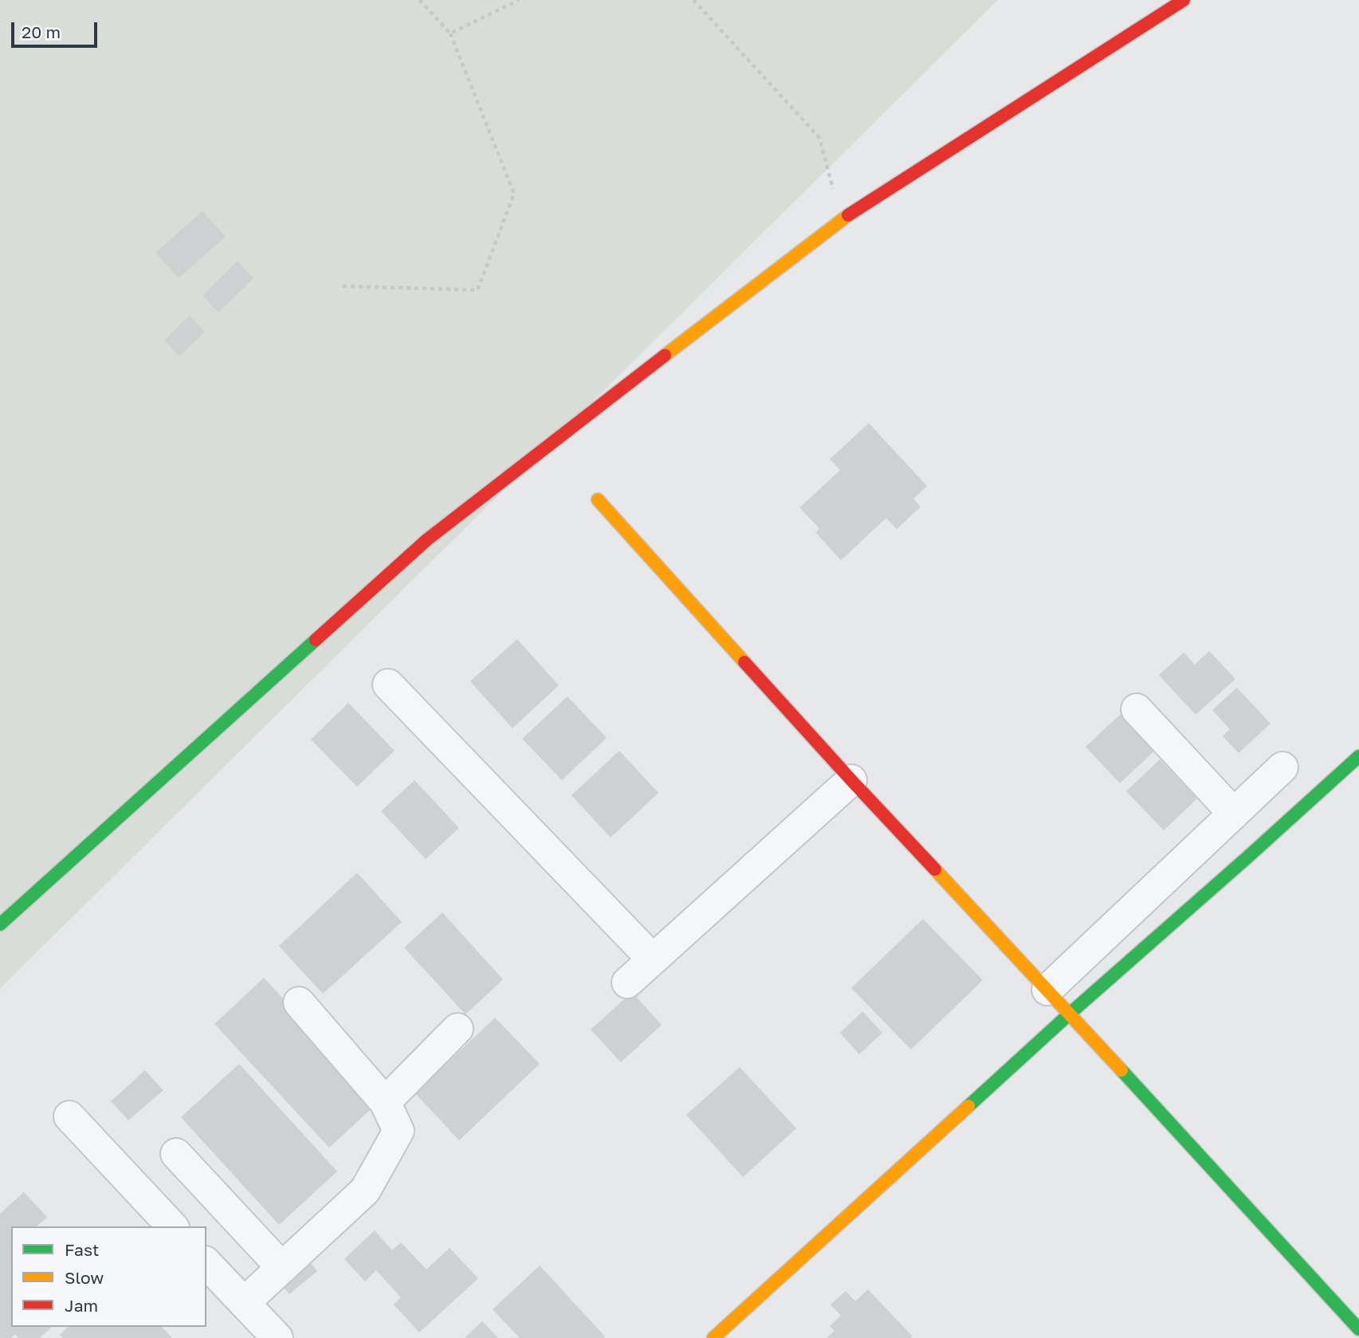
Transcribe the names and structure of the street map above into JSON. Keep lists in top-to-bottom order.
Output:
{
  "legend": ["Fast", "Slow", "Jam"],
  "scale_bar": "20 m"
}
